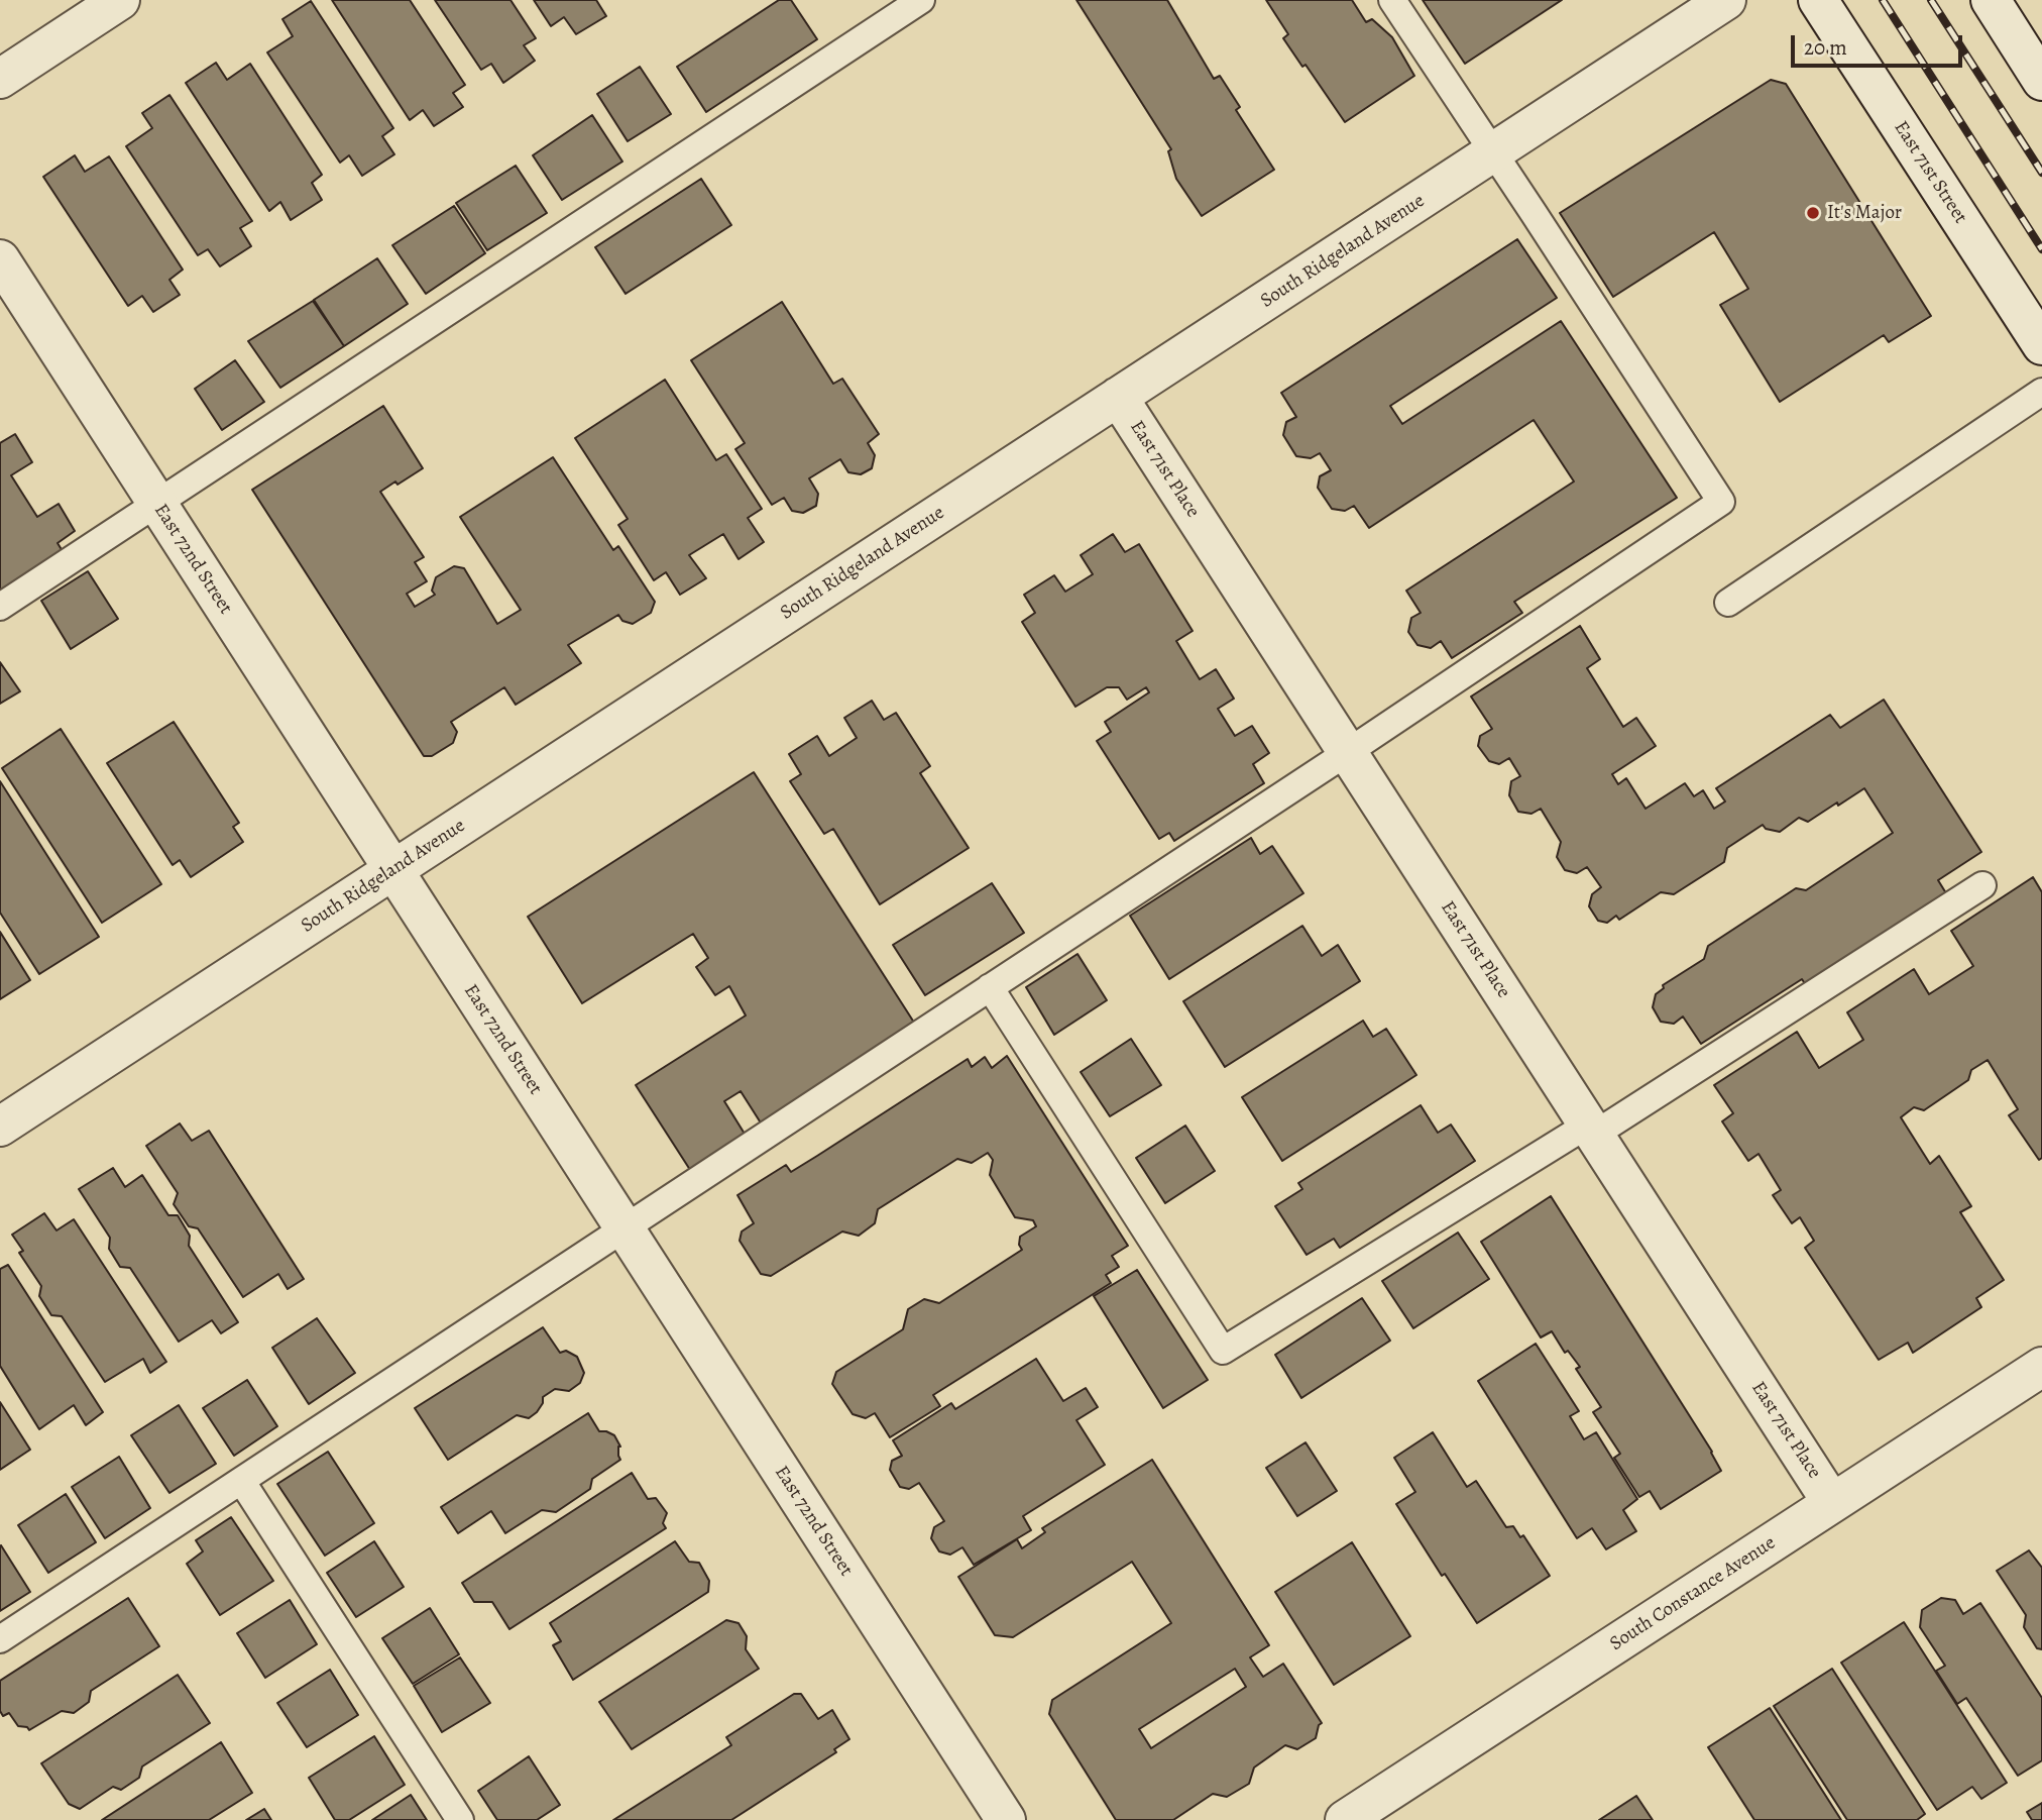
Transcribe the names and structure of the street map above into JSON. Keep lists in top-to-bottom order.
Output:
{
  "streets": {
    "street": [
      "East 71st Street",
      "South Ridgeland Avenue",
      "East 71st Place",
      "East 72nd Street",
      "South Constance Avenue"
    ]
  },
  "crossings": [
    ["South Ridgeland Avenue", "East 71st Place"],
    ["South Ridgeland Avenue", "East 72nd Street"],
    ["East 71st Place", "South Constance Avenue"]
  ],
  "places": ["It's Major"],
  "scale_bar": "20 m"
}
